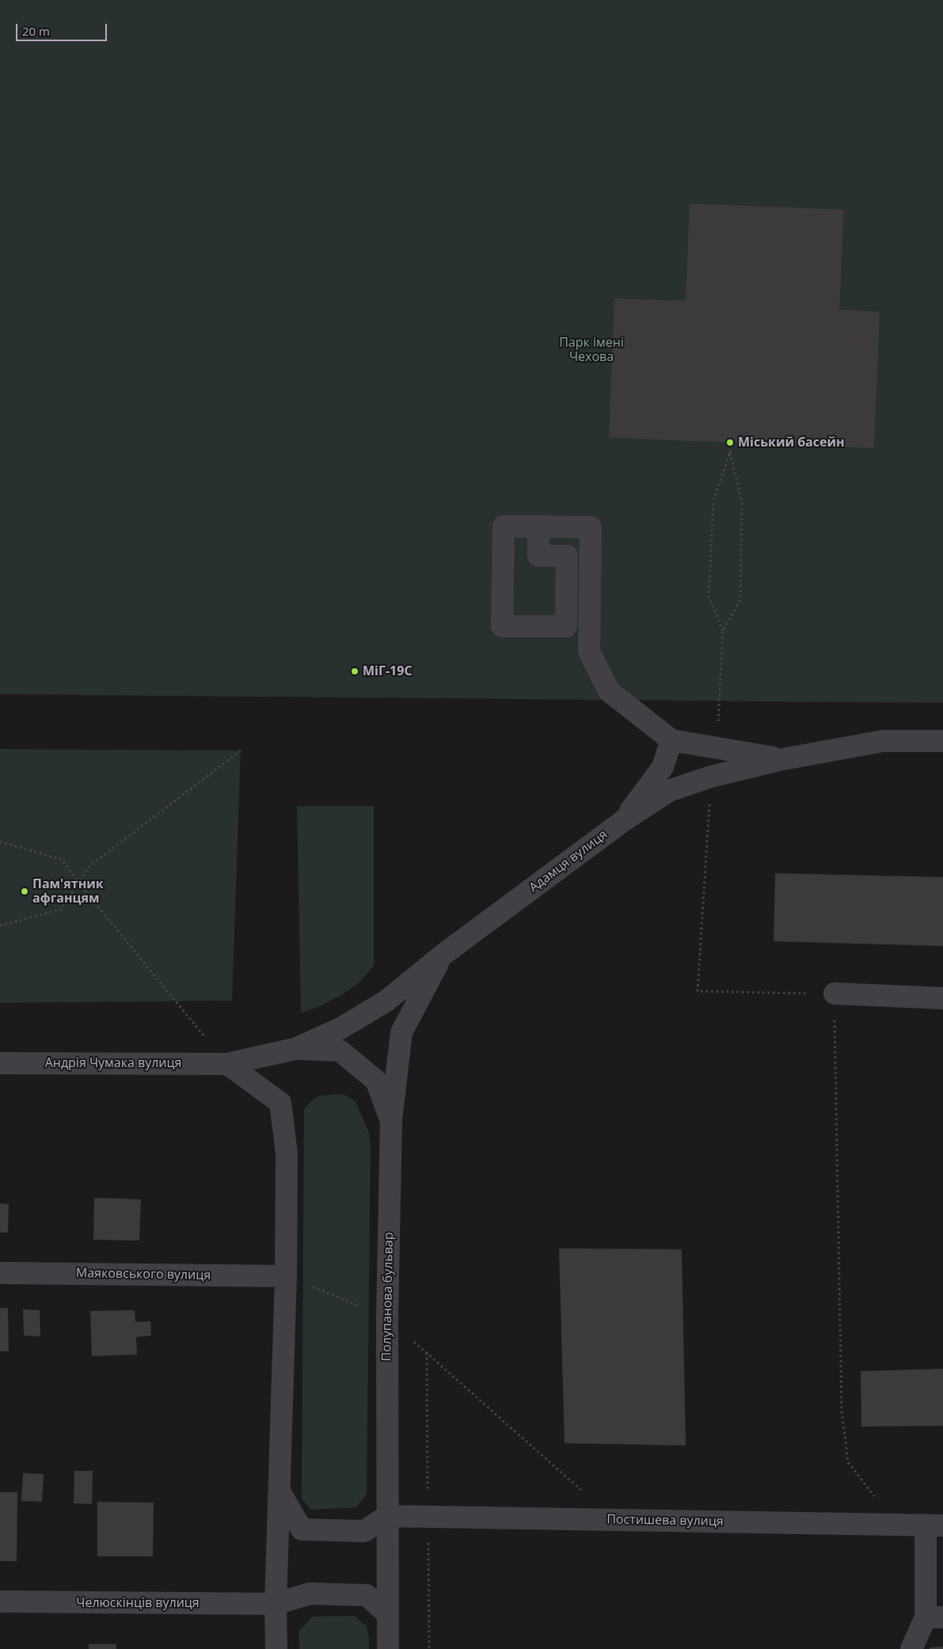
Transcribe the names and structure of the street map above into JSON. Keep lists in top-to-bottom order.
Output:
{
  "streets": {
    "street": [
      "Адамця вулиця",
      "Андрія Чумака вулиця",
      "Маяковського вулиця",
      "Полупанова бульвар",
      "Постишева вулиця",
      "Челюскінців вулиця"
    ]
  },
  "crossings": [
    ["Адамця вулиця", "Андрія Чумака вулиця"],
    ["Адамця вулиця", "Полупанова бульвар"],
    ["Полупанова бульвар", "Постишева вулиця"],
    ["Полупанова бульвар", "Челюскінців вулиця"]
  ],
  "parks": ["Парк імені Чехова"],
  "places": ["Міський басейн", "МіГ-19С", "Пам'ятник афганцям"],
  "scale_bar": "20 m"
}
